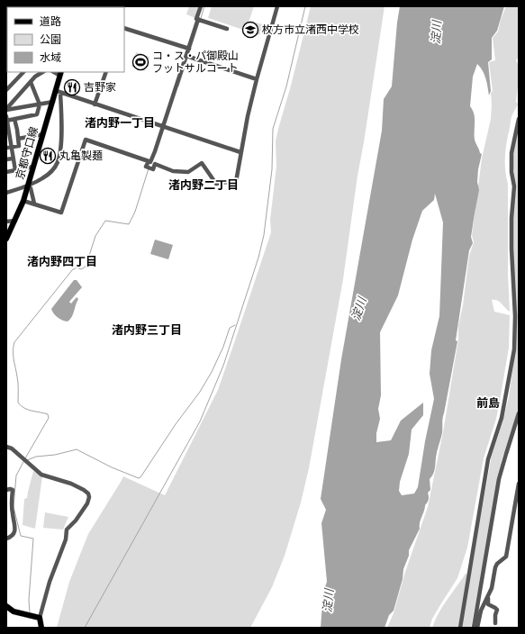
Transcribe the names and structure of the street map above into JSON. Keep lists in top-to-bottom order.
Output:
{
  "streets": {
    "main road": ["京都守口線"]
  },
  "districts": [
    "渚内野一丁目",
    "渚内野二丁目",
    "渚内野四丁目",
    "渚内野三丁目",
    "前島"
  ],
  "water": ["淀川"],
  "places": {
    "school or university": ["枚方市立渚西中学校"],
    "sports": ["コ・ス・パ御殿山 フットサルコート"],
    "restaurant": ["吉野家", "丸亀製麺"]
  },
  "legend": ["道路", "公園", "水域"]
}
